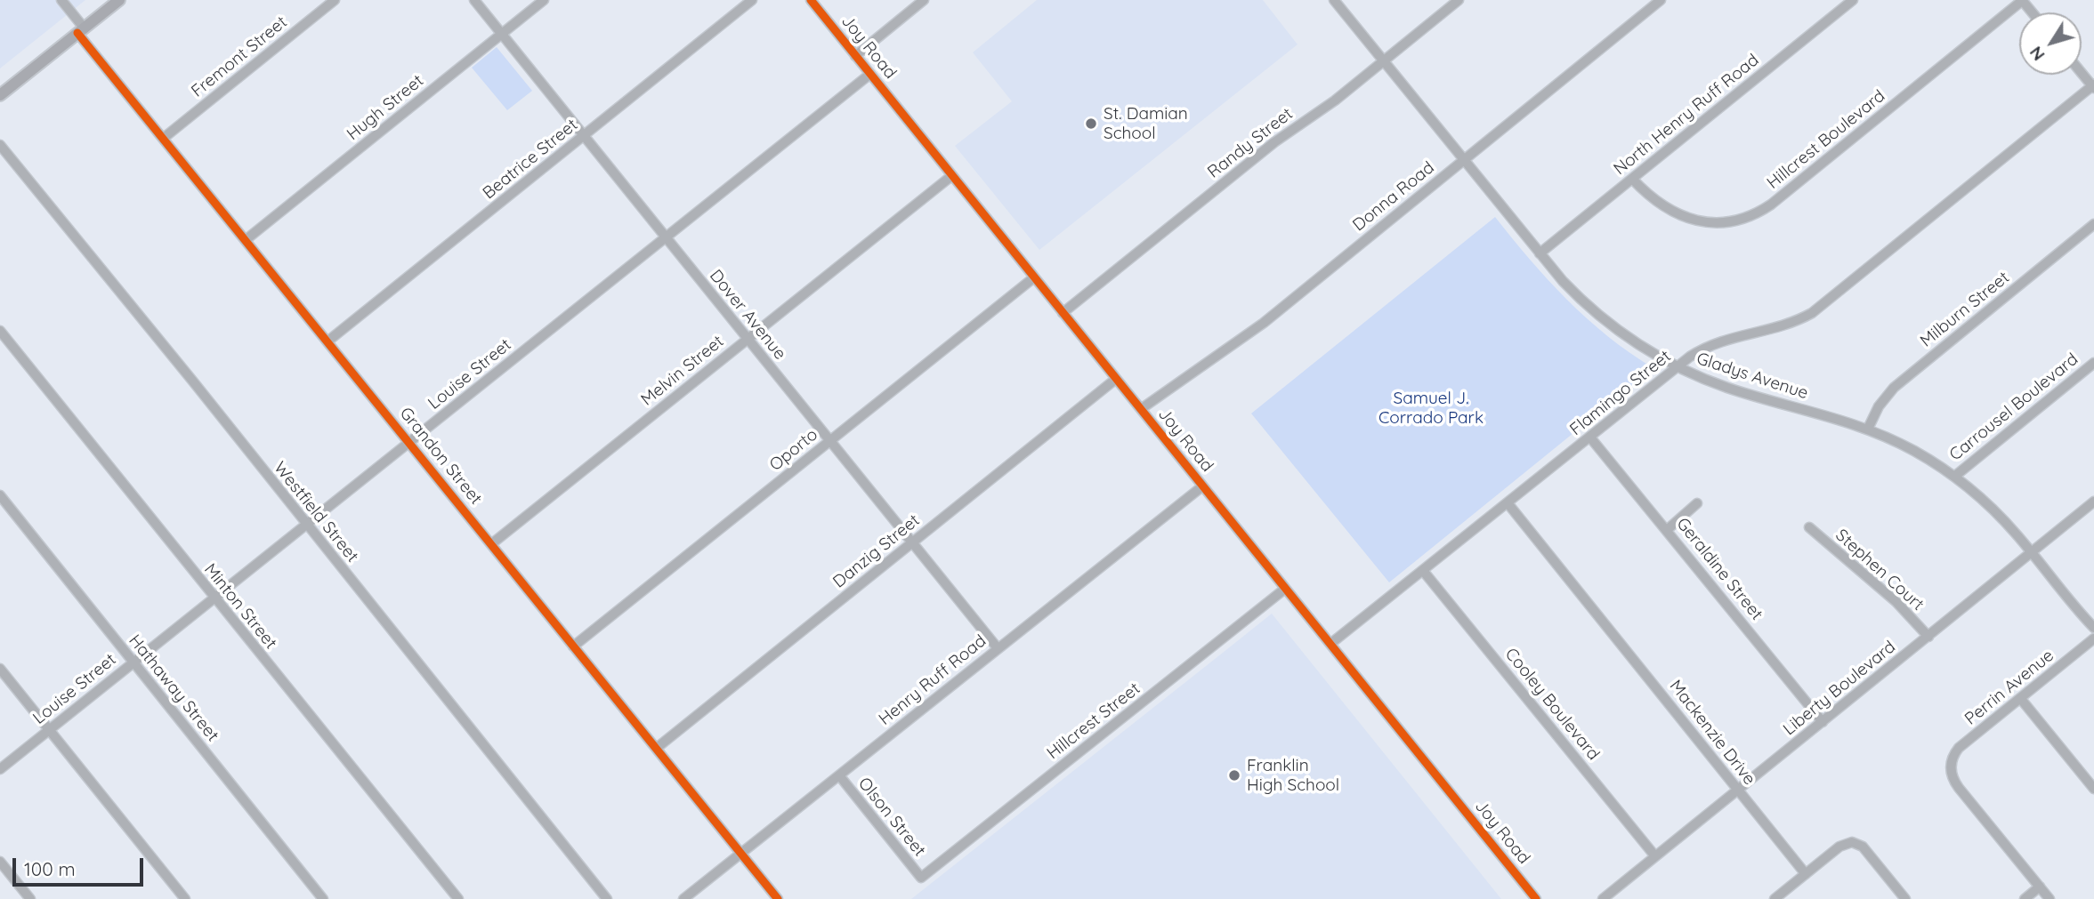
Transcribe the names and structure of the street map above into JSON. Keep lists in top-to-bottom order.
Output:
{
  "streets": {
    "street": [
      "Joy Road",
      "Fremont Street",
      "Hugh Street",
      "North Henry Ruff Road",
      "Hillcrest Boulevard",
      "Randy Street",
      "Beatrice Street",
      "Donna Road",
      "Milburn Street",
      "Dover Avenue",
      "Melvin Street",
      "Louise Street",
      "Gladys Avenue",
      "Flamingo Street",
      "Carrousel Boulevard",
      "Oporto",
      "Grandon Street",
      "Westfield Street",
      "Danzig Street",
      "Geraldine Street",
      "Stephen Court",
      "Minton Street",
      "Henry Ruff Road",
      "Perrin Avenue",
      "Hathaway Street",
      "Liberty Boulevard",
      "Cooley Boulevard",
      "Hillcrest Street",
      "Mackenzie Drive",
      "Olson Street"
    ]
  },
  "crossings": [
    ["Joy Road", "Randy Street"],
    ["Joy Road", "Donna Road"],
    ["Joy Road", "Melvin Street"],
    ["Joy Road", "Louise Street"],
    ["Joy Road", "Flamingo Street"],
    ["Joy Road", "Oporto"],
    ["Joy Road", "Danzig Street"],
    ["Joy Road", "Henry Ruff Road"],
    ["Joy Road", "Hillcrest Street"],
    ["Fremont Street", "Grandon Street"],
    ["Hugh Street", "Dover Avenue"],
    ["Hugh Street", "Grandon Street"],
    ["North Henry Ruff Road", "Hillcrest Boulevard"],
    ["North Henry Ruff Road", "Gladys Avenue"],
    ["Randy Street", "Gladys Avenue"],
    ["Beatrice Street", "Dover Avenue"],
    ["Beatrice Street", "Grandon Street"],
    ["Donna Road", "Gladys Avenue"],
    ["Milburn Street", "Gladys Avenue"],
    ["Dover Avenue", "Melvin Street"],
    ["Dover Avenue", "Louise Street"],
    ["Dover Avenue", "Oporto"],
    ["Dover Avenue", "Danzig Street"],
    ["Dover Avenue", "Henry Ruff Road"],
    ["Melvin Street", "Grandon Street"],
    ["Louise Street", "Grandon Street"],
    ["Louise Street", "Westfield Street"],
    ["Louise Street", "Minton Street"],
    ["Louise Street", "Hathaway Street"],
    ["Gladys Avenue", "Flamingo Street"],
    ["Gladys Avenue", "Carrousel Boulevard"],
    ["Gladys Avenue", "Liberty Boulevard"],
    ["Flamingo Street", "Geraldine Street"],
    ["Flamingo Street", "Cooley Boulevard"],
    ["Flamingo Street", "Mackenzie Drive"],
    ["Oporto", "Grandon Street"],
    ["Grandon Street", "Danzig Street"],
    ["Grandon Street", "Henry Ruff Road"],
    ["Geraldine Street", "Liberty Boulevard"],
    ["Stephen Court", "Liberty Boulevard"],
    ["Henry Ruff Road", "Olson Street"],
    ["Liberty Boulevard", "Cooley Boulevard"],
    ["Liberty Boulevard", "Mackenzie Drive"],
    ["Hillcrest Street", "Olson Street"]
  ],
  "parks": ["Samuel J. Corrado Park"],
  "places": ["St. Damian School", "Franklin High School"],
  "scale_bar": "100 m",
  "north": "bottom left"
}
